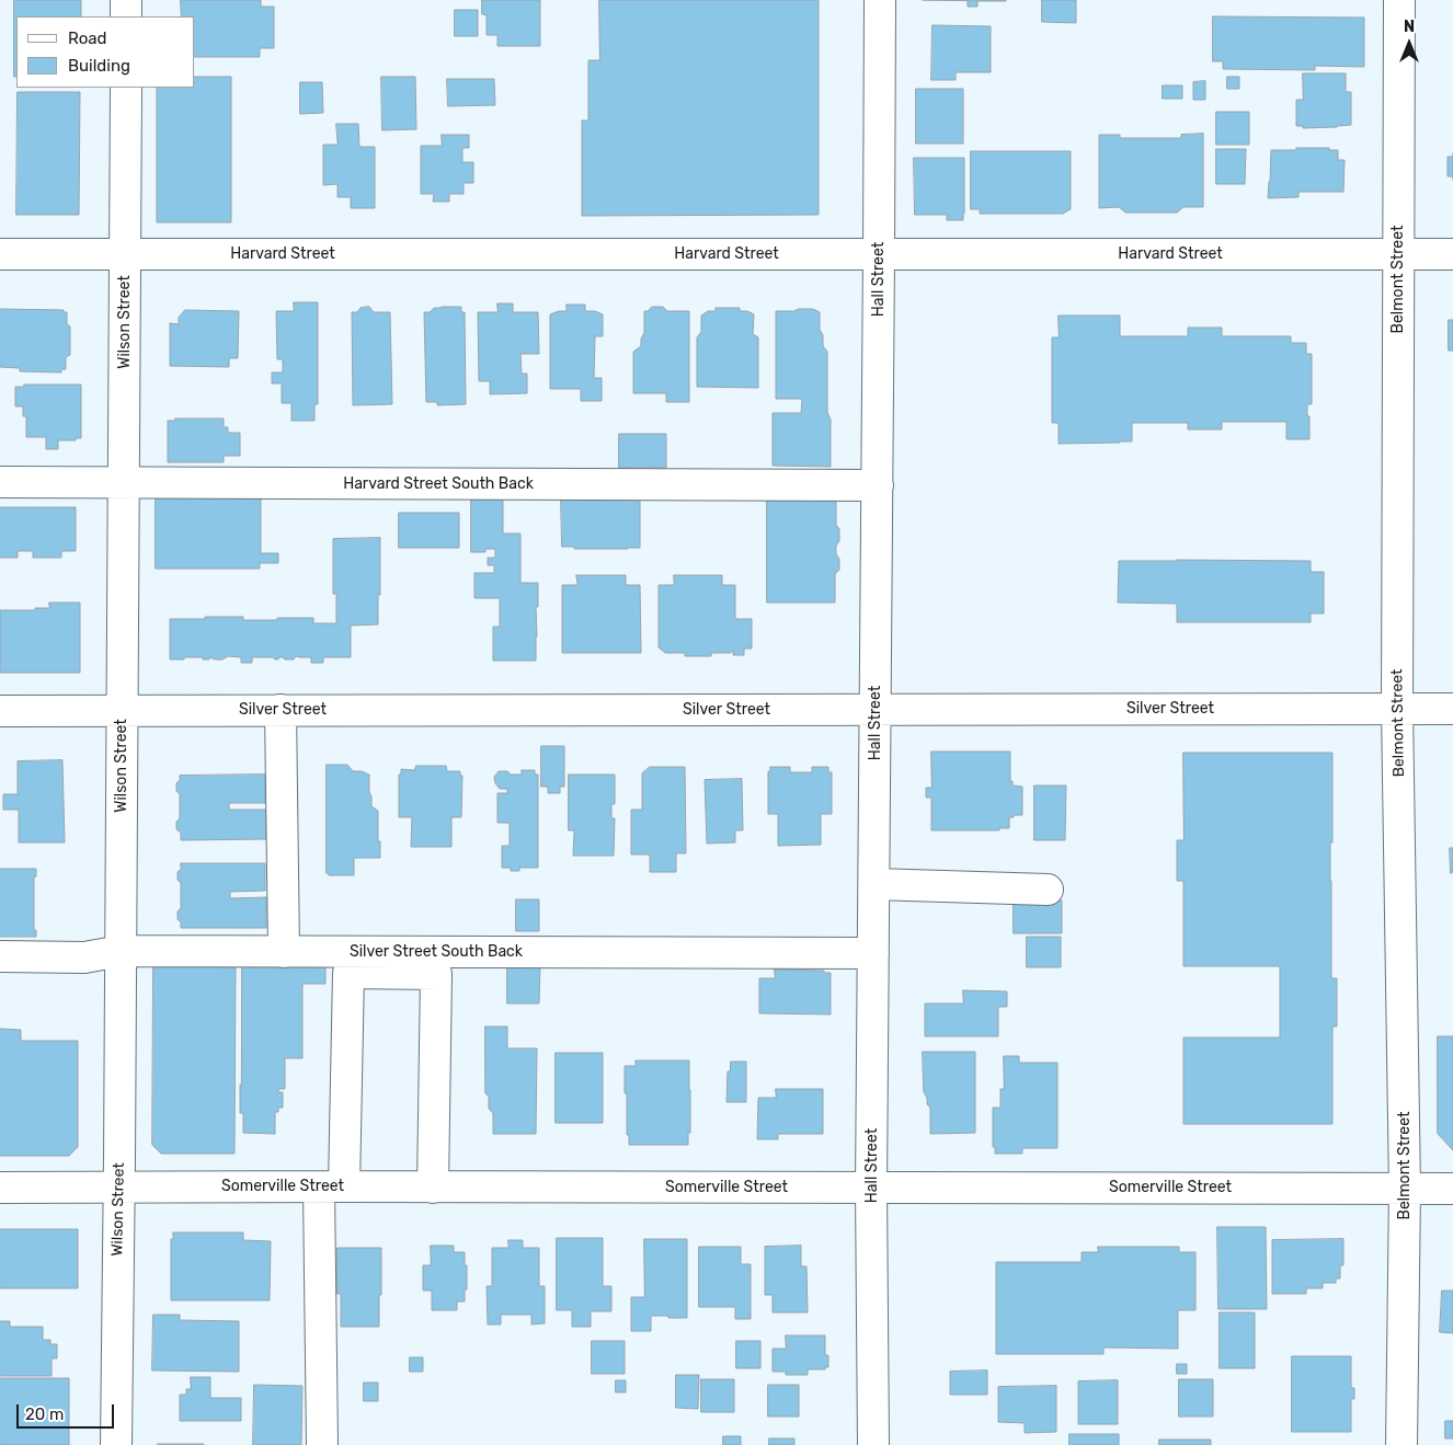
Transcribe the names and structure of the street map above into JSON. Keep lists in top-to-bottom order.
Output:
{
  "streets": {
    "street": [
      "Harvard Street",
      "Hall Street",
      "Belmont Street",
      "Wilson Street",
      "Harvard Street South Back",
      "Silver Street",
      "Silver Street South Back",
      "Somerville Street"
    ]
  },
  "crossings": [
    ["Harvard Street", "Hall Street"],
    ["Harvard Street", "Belmont Street"],
    ["Harvard Street", "Wilson Street"],
    ["Hall Street", "Harvard Street South Back"],
    ["Hall Street", "Silver Street"],
    ["Hall Street", "Silver Street South Back"],
    ["Hall Street", "Somerville Street"],
    ["Belmont Street", "Silver Street"],
    ["Belmont Street", "Somerville Street"],
    ["Wilson Street", "Harvard Street South Back"],
    ["Wilson Street", "Silver Street"],
    ["Wilson Street", "Silver Street South Back"],
    ["Wilson Street", "Somerville Street"]
  ],
  "legend": ["Road", "Building"],
  "scale_bar": "20 m",
  "north": "top"
}
